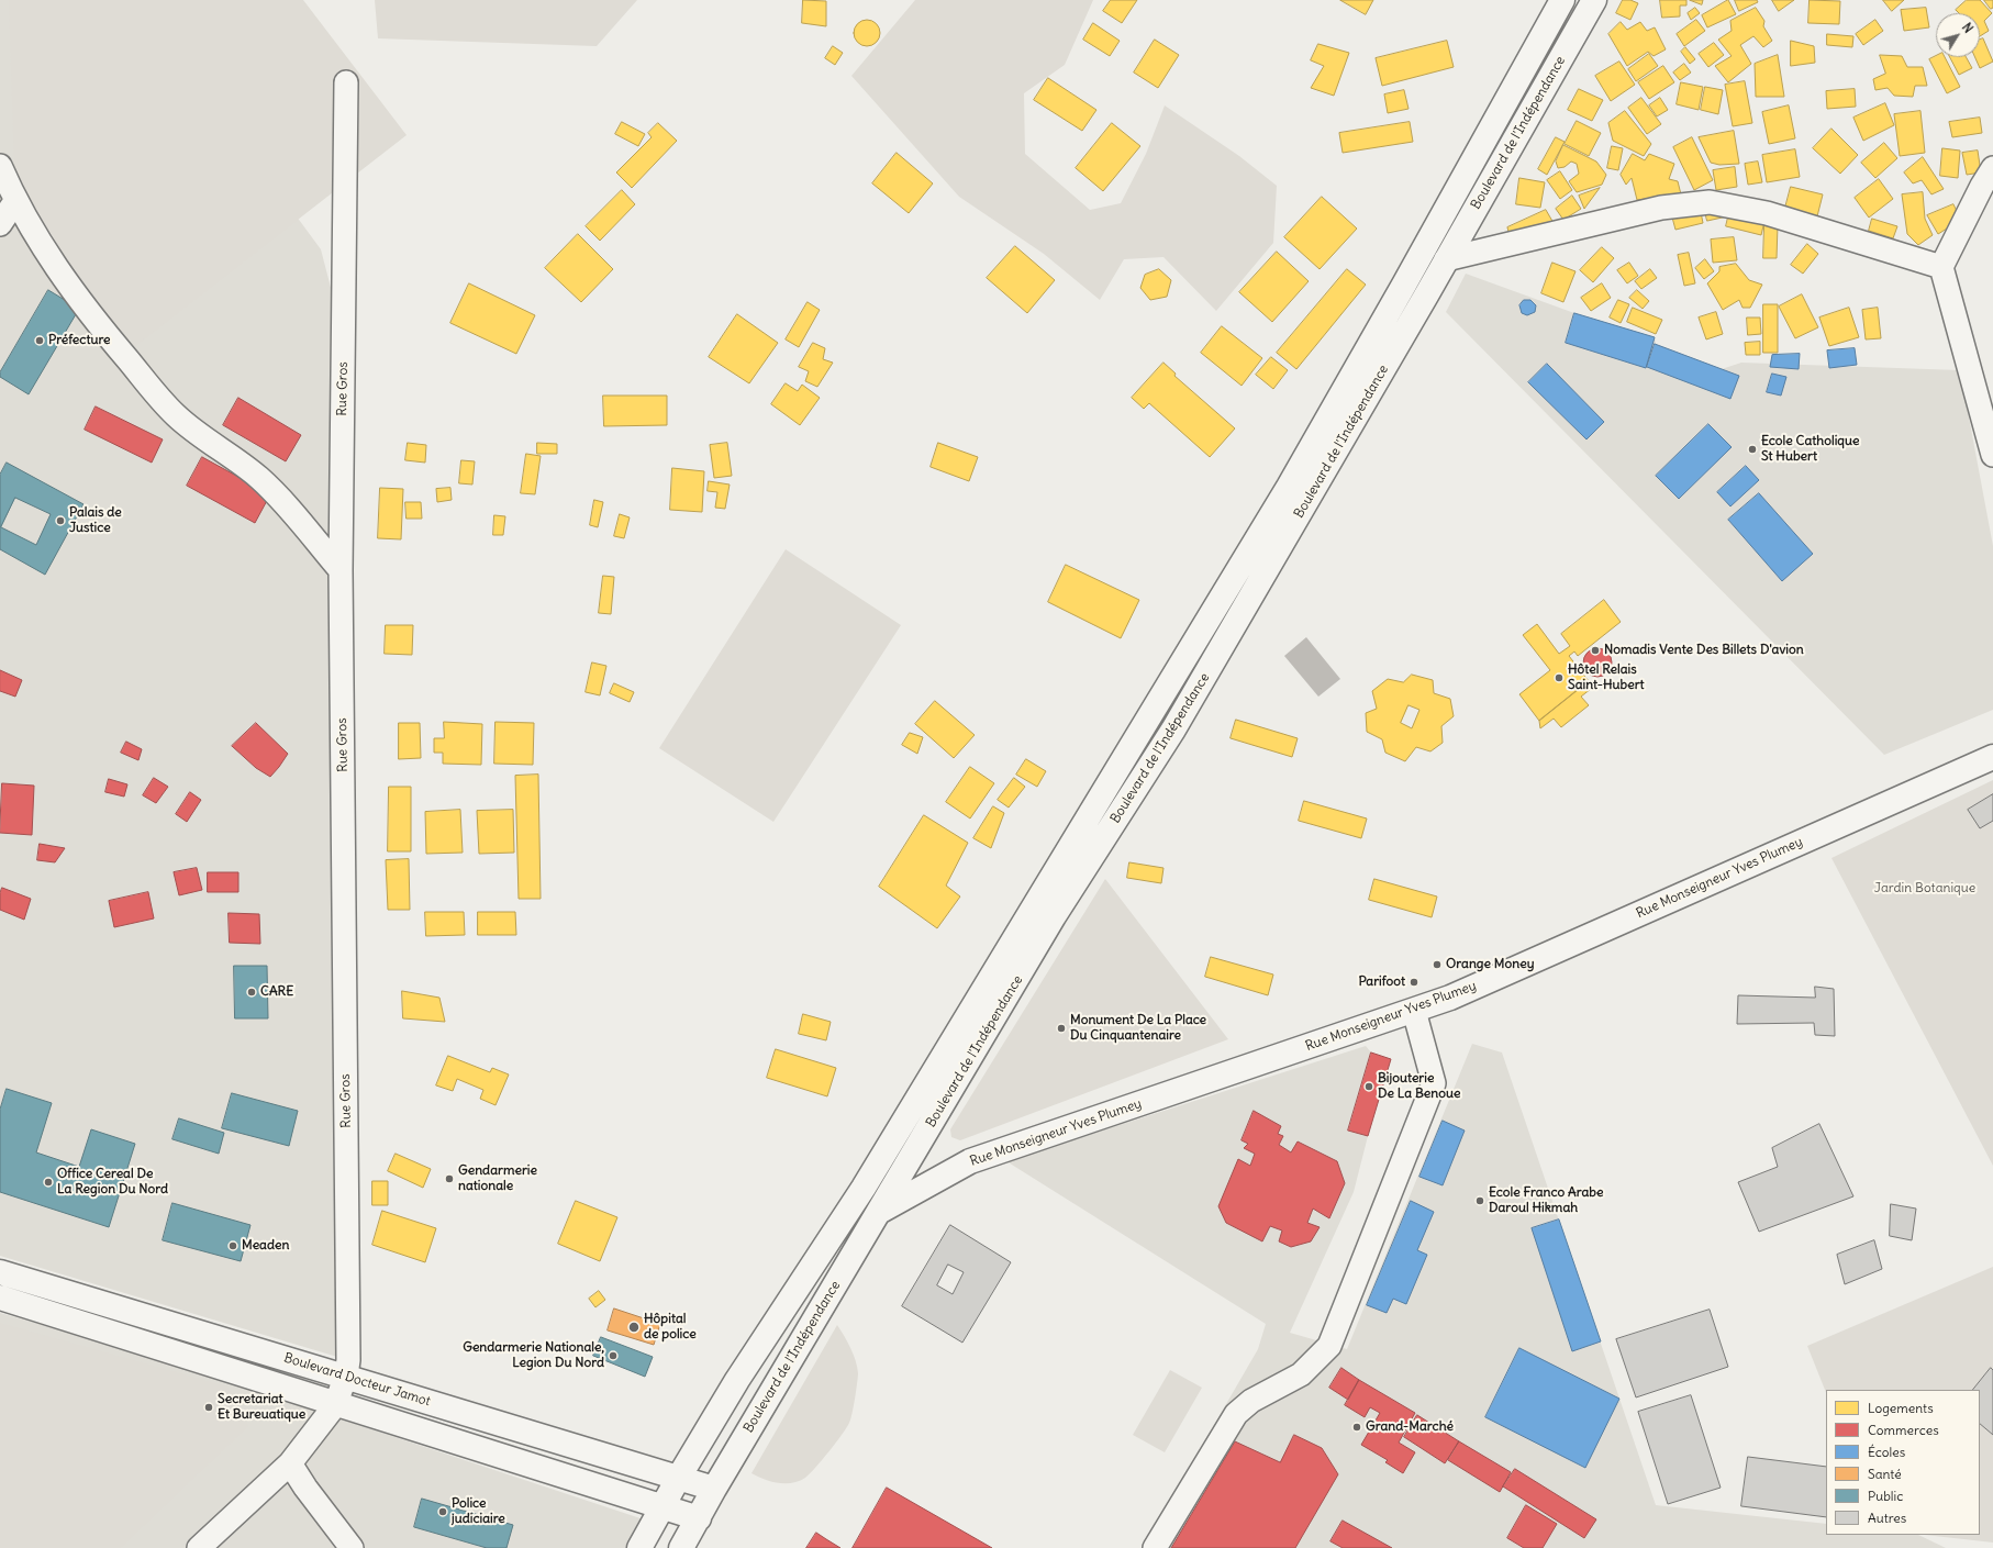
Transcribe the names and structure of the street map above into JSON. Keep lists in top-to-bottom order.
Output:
{
  "streets": {
    "main road": ["Boulevard de l'Indépendance", "Rue Monseigneur Yves Plumey", "Boulevard Docteur Jamot"],
    "street": ["Rue Gros"]
  },
  "crossings": [
    ["Boulevard de l'Indépendance", "Rue Monseigneur Yves Plumey"],
    ["Boulevard de l'Indépendance", "Boulevard Docteur Jamot"],
    ["Rue Gros", "Boulevard Docteur Jamot"]
  ],
  "parks": ["Jardin Botanique"],
  "places": [
    "Préfecture",
    "Ecole Catholique St Hubert",
    "Palais de Justice",
    "Nomadis Vente Des Billets D'avion",
    "Hôtel Relais Saint-Hubert",
    "Orange Money",
    "Parifoot",
    "CARE",
    "Monument De La Place Du Cinquantenaire",
    "Bijouterie De La Benoue",
    "Gendarmerie nationale",
    "Office Cereal De La Region Du Nord",
    "Ecole Franco Arabe Daroul Hikmah",
    "Meaden",
    "Hôpital de police",
    "Gendarmerie Nationale, Legion Du Nord",
    "Secretariat Et Bureuatique",
    "Grand-Marché",
    "Police judiciaire"
  ],
  "legend": [
    "Logements",
    "Commerces",
    "Écoles",
    "Santé",
    "Public",
    "Autres"
  ],
  "north": "top right"
}
